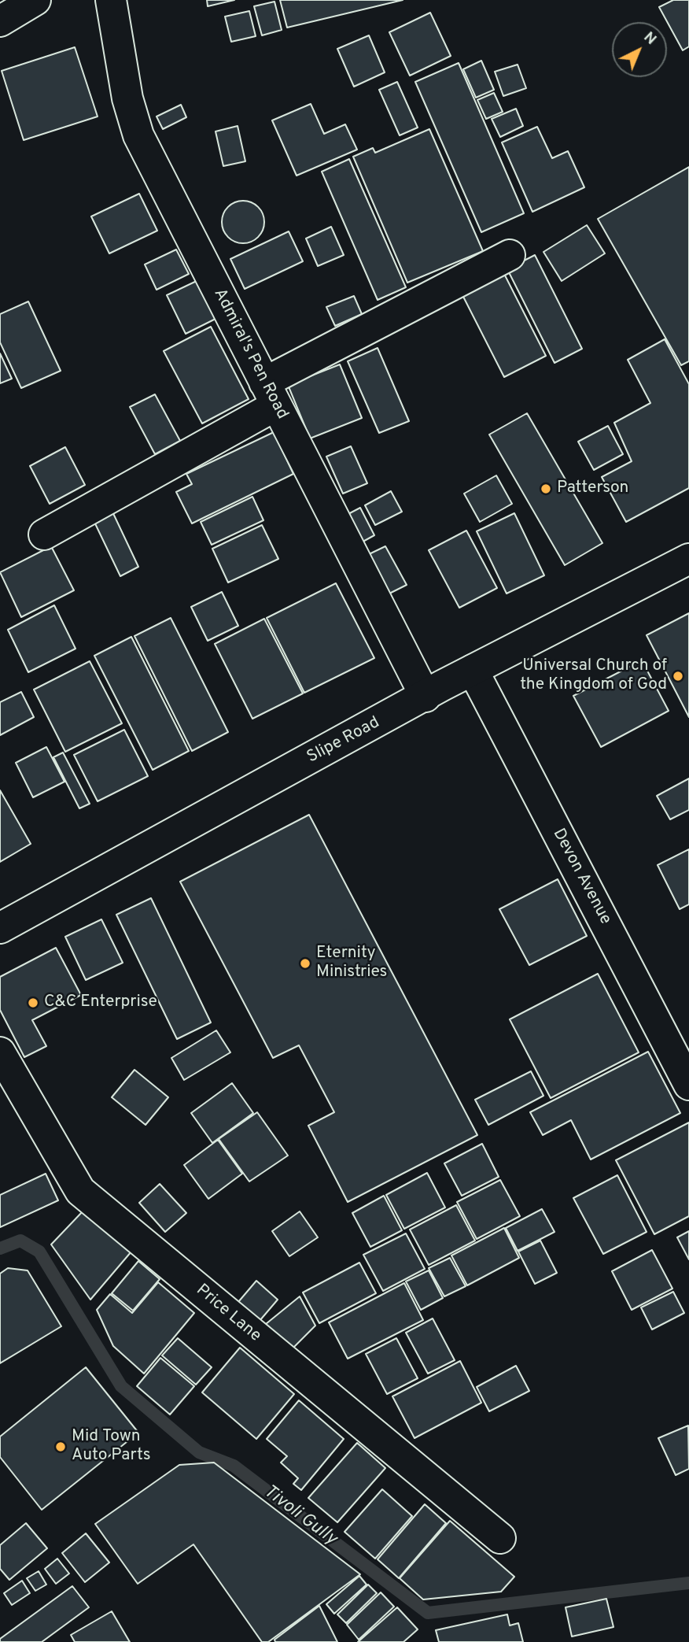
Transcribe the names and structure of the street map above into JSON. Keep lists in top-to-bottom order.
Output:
{
  "streets": {
    "street": [
      "Admiral's Pen Road",
      "Slipe Road",
      "Devon Avenue",
      "Price Lane"
    ]
  },
  "crossings": [
    ["Admiral's Pen Road", "Slipe Road"],
    ["Slipe Road", "Devon Avenue"]
  ],
  "water": ["Tivoli Gully"],
  "places": [
    "Patterson",
    "Universal Church of the Kingdom of God",
    "Eternity Ministries",
    "C&C Enterprise",
    "Mid Town Auto Parts"
  ],
  "north": "top right"
}
